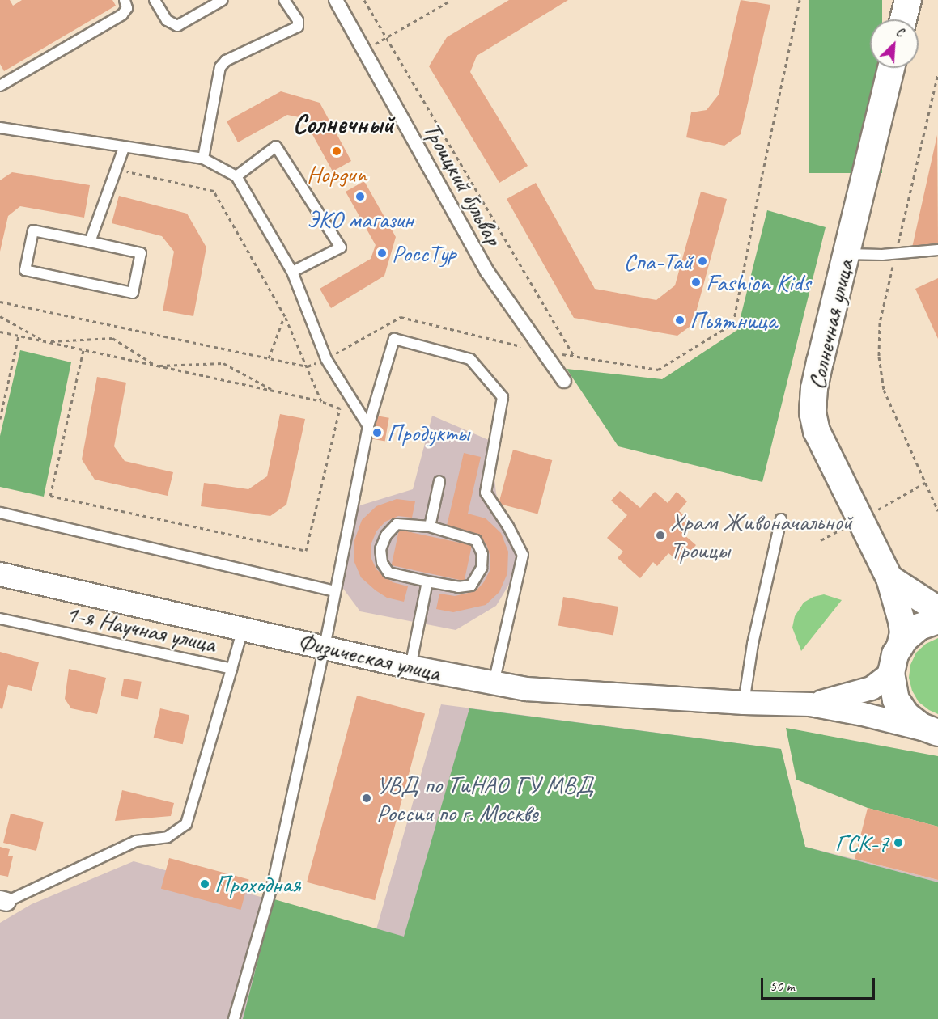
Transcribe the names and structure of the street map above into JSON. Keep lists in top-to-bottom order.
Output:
{
  "streets": {
    "main road": ["Солнечная улица"],
    "street": ["Троицкий бульвар", "Физическая улица"],
    "lane": ["1-я Научная улица"]
  },
  "crossings": [
    ["1-я Научная улица", "Физическая улица"]
  ],
  "districts": ["Солнечный"],
  "places": [
    "Hopgun",
    "ЭКО магазин",
    "РоссТур",
    "Спа-Тай",
    "Fashion Kids",
    "Пьятница",
    "Продукты",
    "Храм Живоначальной Троицы",
    "УВД по ТиНАО ГУ МВД России по г. Москве",
    "ГСК-7",
    "Проходная"
  ],
  "scale_bar": "50 m",
  "north": "top right"
}
